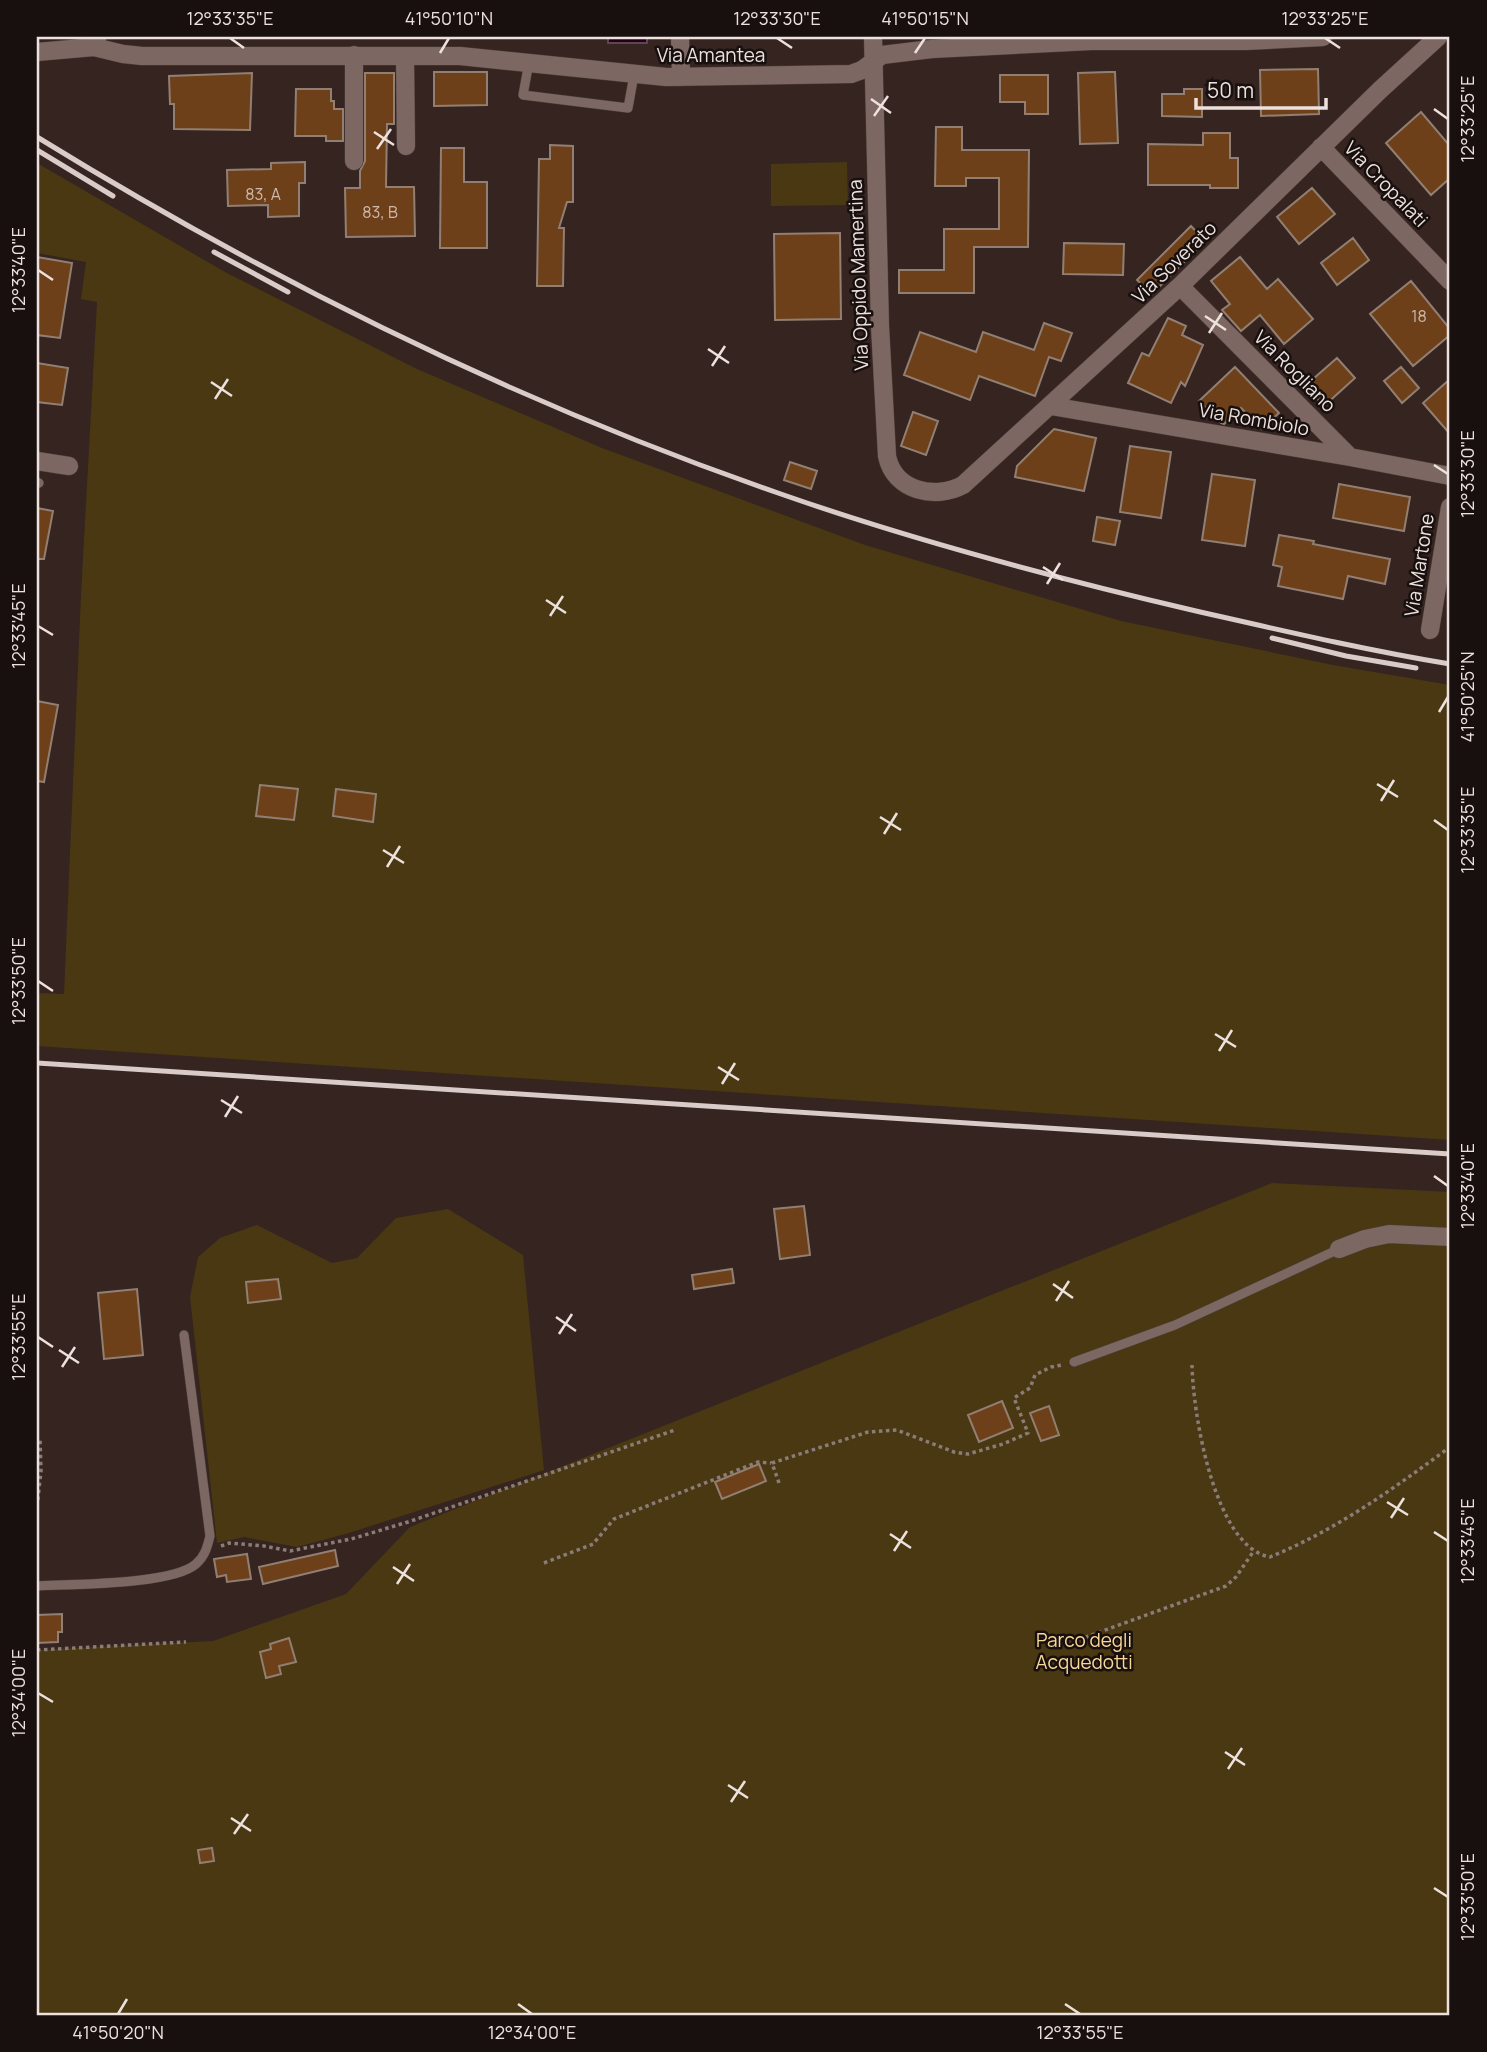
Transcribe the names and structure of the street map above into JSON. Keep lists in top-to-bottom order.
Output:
{
  "streets": {
    "street": [
      "Via Amantea",
      "Via Cropalati",
      "Via Soverato",
      "Via Oppido Mamertina",
      "Via Rogliano",
      "Via Rombiolo",
      "Via Martone"
    ]
  },
  "crossings": [
    ["Via Amantea", "Via Oppido Mamertina"],
    ["Via Cropalati", "Via Soverato"],
    ["Via Soverato", "Via Oppido Mamertina"],
    ["Via Soverato", "Via Rogliano"],
    ["Via Soverato", "Via Rombiolo"],
    ["Via Rogliano", "Via Rombiolo"]
  ],
  "parks": ["Parco degli Acquedotti"],
  "house_numbers": ["83, A", "83, B", "18"],
  "scale_bar": "50 m",
  "coordinates": [
    "12°33'35\"E",
    "41°50'10\"N",
    "12°33'30\"E",
    "41°50'15\"N",
    "12°33'25\"E",
    "12°33'40\"E",
    "12°33'45\"E",
    "41°50'25\"N",
    "12°33'50\"E",
    "12°33'55\"E",
    "12°34'00\"E",
    "41°50'20\"N"
  ]
}
